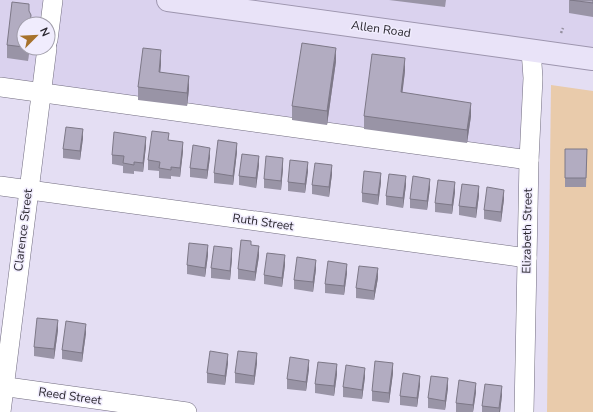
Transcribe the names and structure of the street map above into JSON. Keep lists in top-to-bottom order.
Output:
{
  "streets": {
    "main road": ["Allen Road"],
    "street": [
      "Ruth Street",
      "Clarence Street",
      "Elizabeth Street",
      "Reed Street"
    ]
  },
  "crossings": [
    ["Allen Road", "Elizabeth Street"],
    ["Ruth Street", "Clarence Street"],
    ["Ruth Street", "Elizabeth Street"],
    ["Clarence Street", "Reed Street"]
  ],
  "north": "top right"
}
